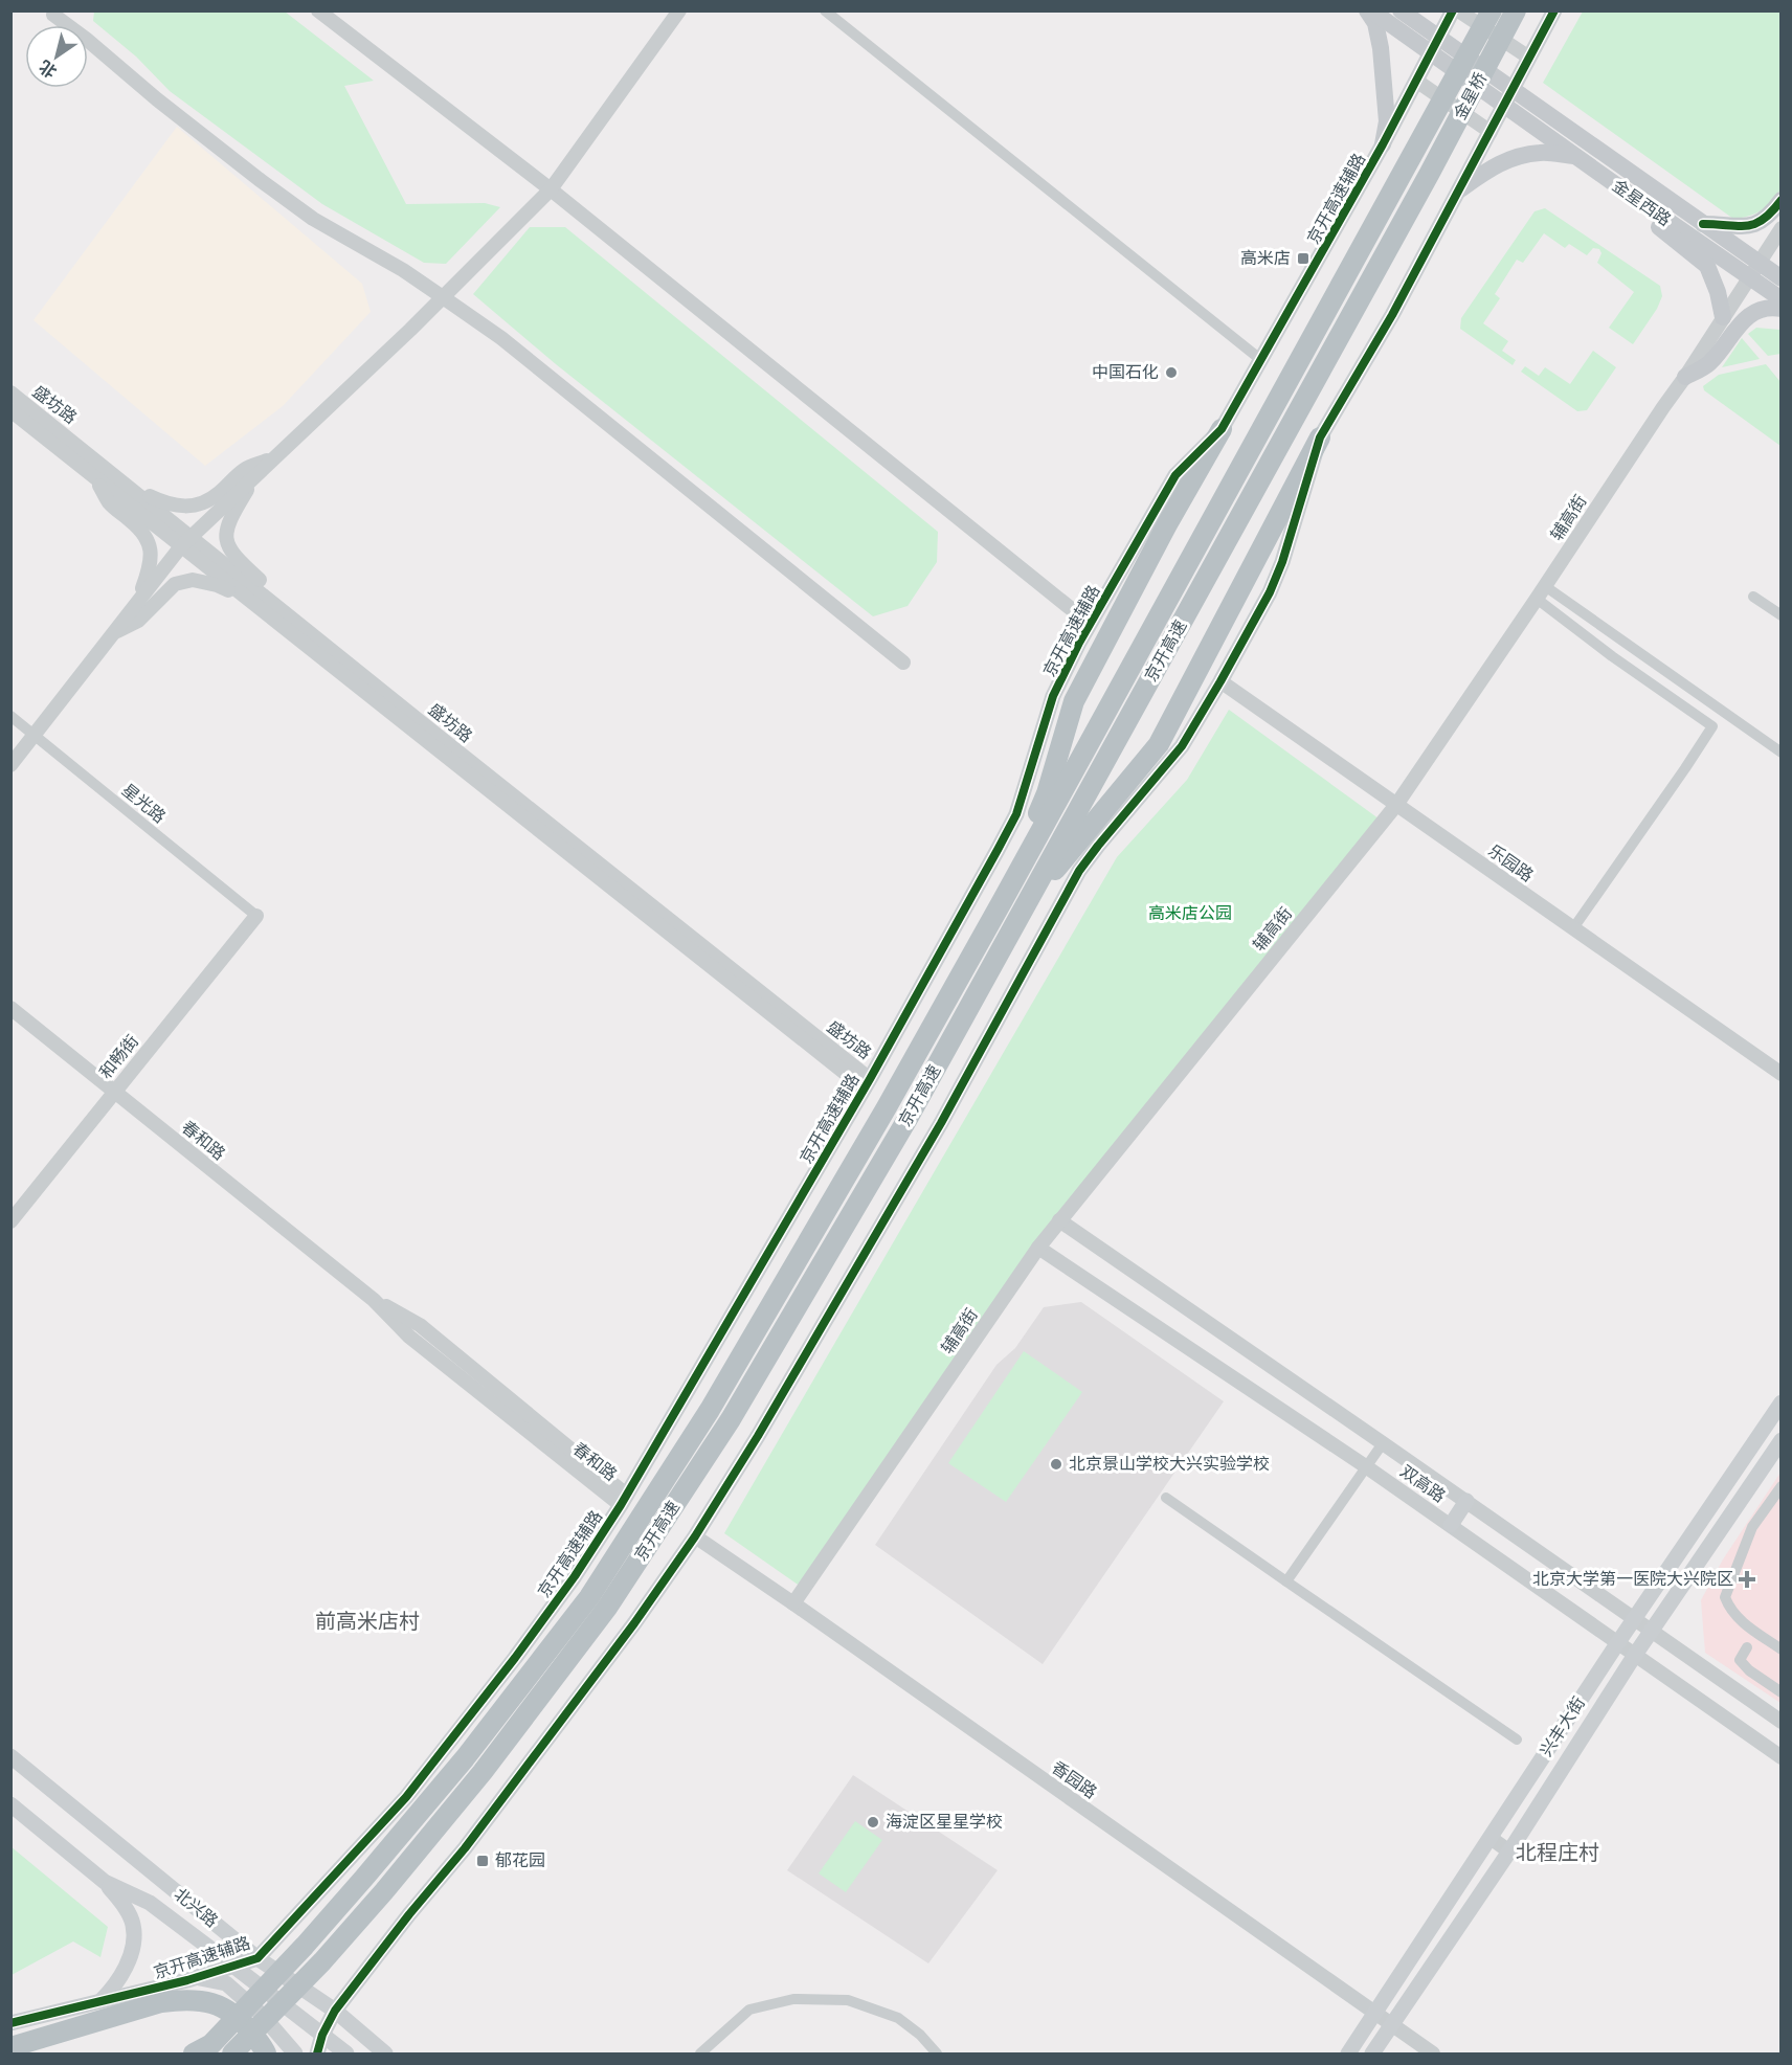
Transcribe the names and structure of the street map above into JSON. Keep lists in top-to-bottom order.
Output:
{
  "streets": {
    "highway": ["金星桥", "京开高速"],
    "main road": [
      "京开高速辅路",
      "金星西路",
      "兴丰大街",
      "北兴路"
    ],
    "street": [
      "盛坊路",
      "辅高街",
      "星光路",
      "乐园路",
      "和畅街",
      "春和路",
      "双高路",
      "香园路"
    ]
  },
  "crossings": [
    ["金星桥", "京开高速"],
    ["京开高速辅路", "盛坊路"],
    ["京开高速辅路", "春和路"],
    ["京开高速辅路", "北兴路"],
    ["金星西路", "辅高街"],
    ["辅高街", "乐园路"],
    ["辅高街", "双高路"],
    ["辅高街", "香园路"],
    ["星光路", "和畅街"],
    ["和畅街", "春和路"],
    ["双高路", "兴丰大街"],
    ["兴丰大街", "香园路"]
  ],
  "districts": ["前高米店村", "北程庄村"],
  "parks": ["高米店公园"],
  "places": {
    "transit": ["高米店", "郁花园"],
    "other": ["中国石化", "北京景山学校大兴实验学校", "海淀区星星学校"],
    "health": ["北京大学第一医院大兴院区"]
  },
  "north": "bottom left"
}
